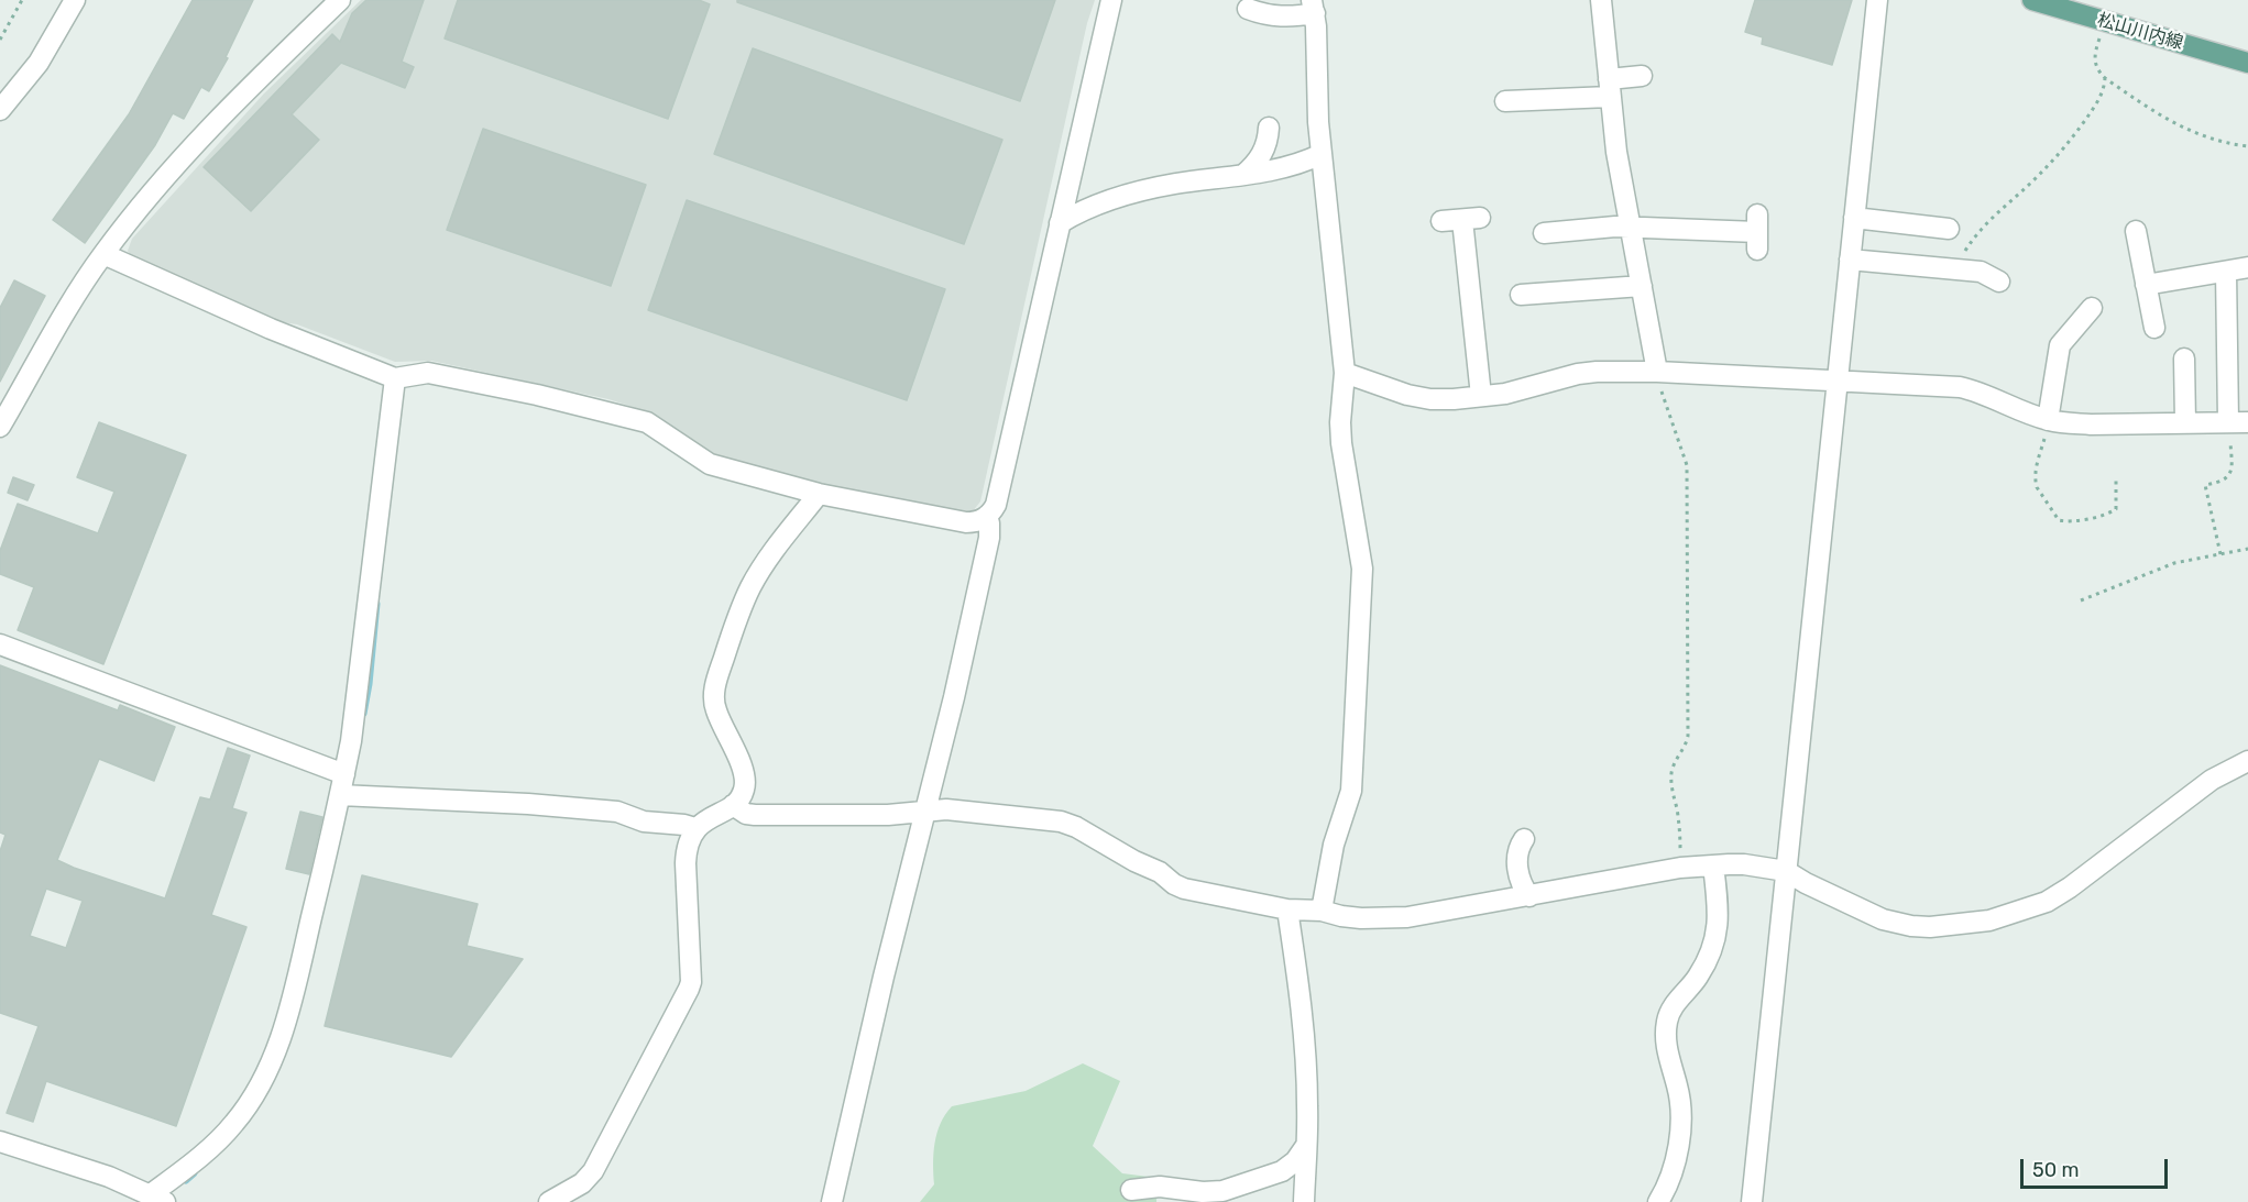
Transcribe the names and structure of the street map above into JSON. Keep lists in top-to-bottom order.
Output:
{
  "streets": {
    "main road": ["松山川内線"]
  },
  "scale_bar": "50 m"
}
